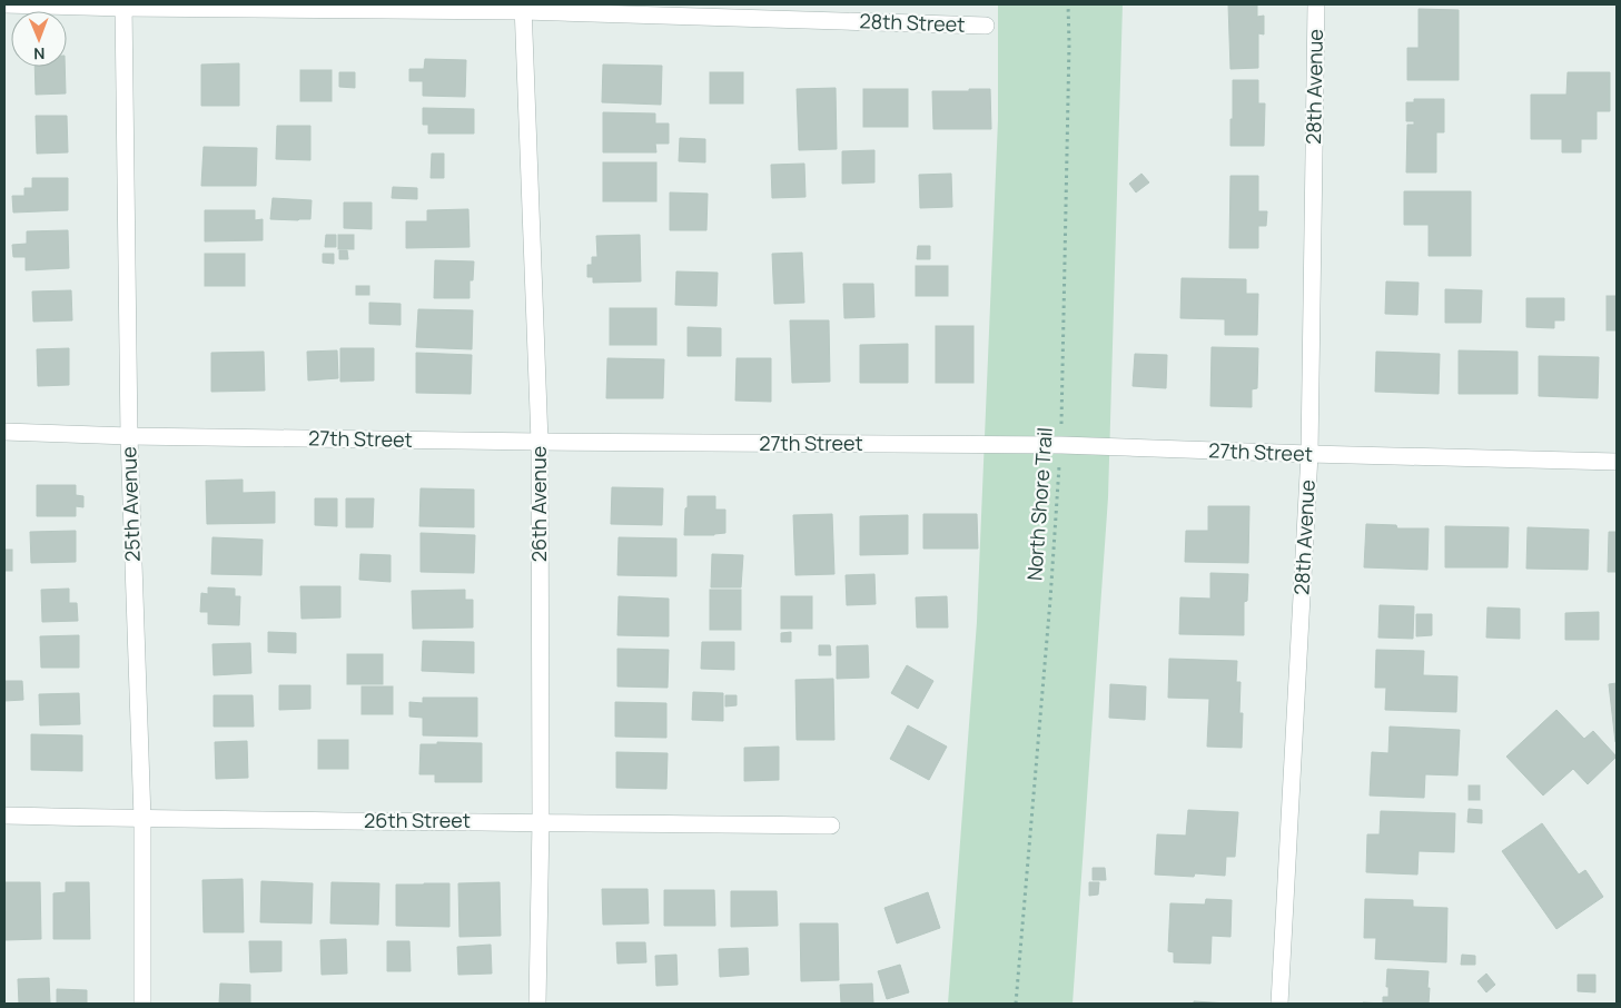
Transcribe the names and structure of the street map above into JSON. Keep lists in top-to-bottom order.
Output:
{
  "streets": {
    "street": [
      "28th Street",
      "28th Avenue",
      "27th Street",
      "25th Avenue",
      "26th Avenue",
      "26th Street"
    ],
    "path": ["North Shore Trail"]
  },
  "crossings": [
    ["28th Street", "25th Avenue"],
    ["28th Street", "26th Avenue"],
    ["28th Avenue", "27th Street"],
    ["27th Street", "25th Avenue"],
    ["27th Street", "26th Avenue"],
    ["27th Street", "North Shore Trail"],
    ["25th Avenue", "26th Street"],
    ["26th Avenue", "26th Street"]
  ],
  "north": "bottom"
}
